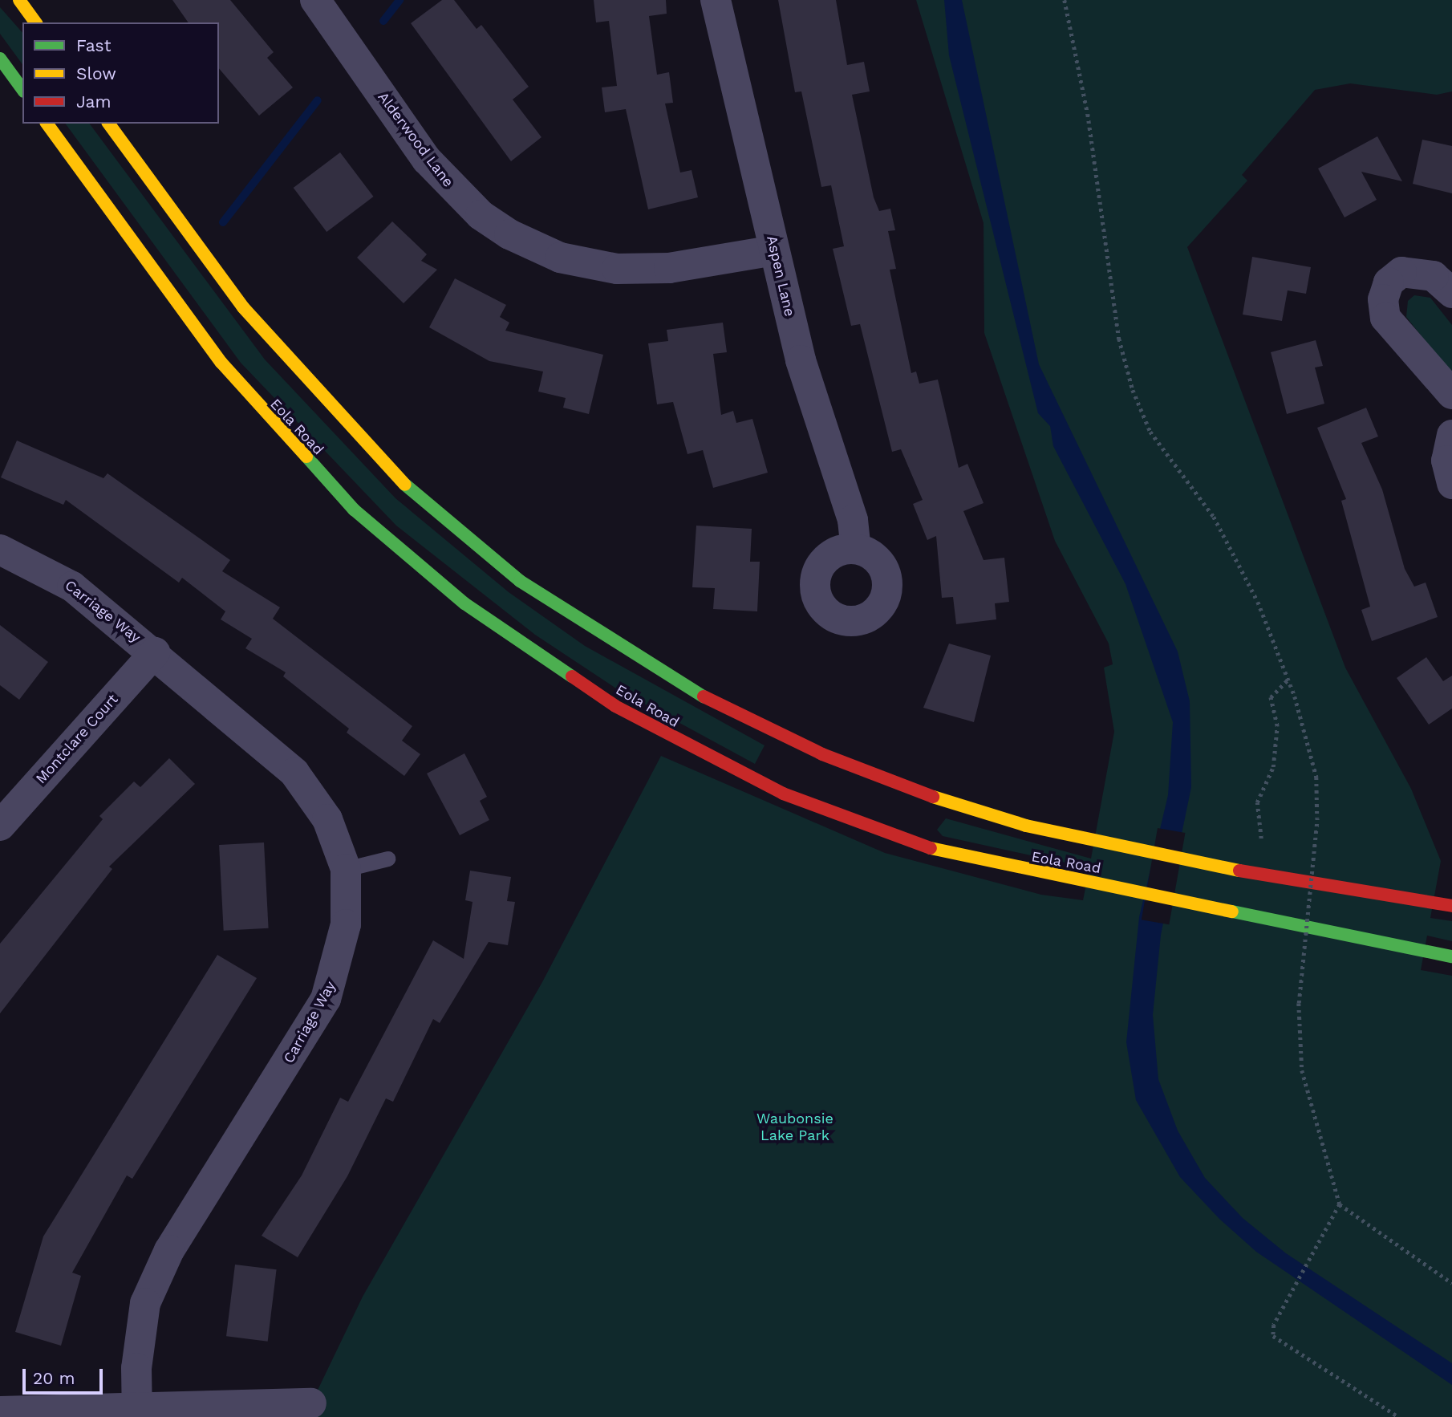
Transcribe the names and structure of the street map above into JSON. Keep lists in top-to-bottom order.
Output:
{
  "streets": {
    "main road": ["Eola Road"],
    "street": [
      "Alderwood Lane",
      "Aspen Lane",
      "Carriage Way",
      "Montclare Court"
    ]
  },
  "crossings": [
    ["Alderwood Lane", "Aspen Lane"],
    ["Carriage Way", "Montclare Court"]
  ],
  "parks": ["Waubonsie Lake Park"],
  "legend": ["Fast", "Slow", "Jam"],
  "scale_bar": "20 m"
}
